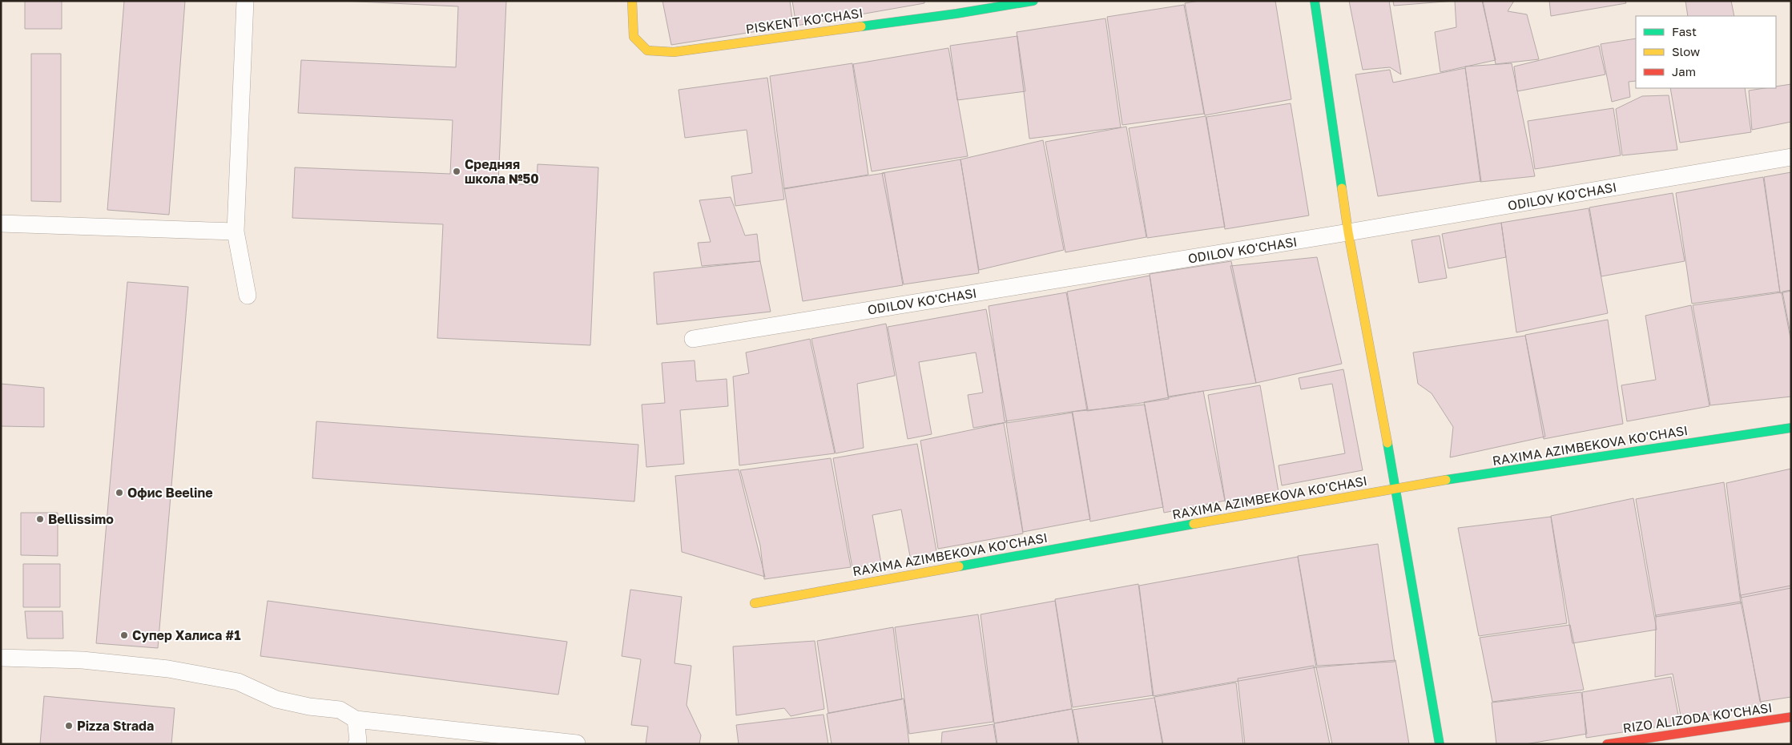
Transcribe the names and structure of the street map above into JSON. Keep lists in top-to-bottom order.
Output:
{
  "streets": {
    "street": ["PISKENT KO'CHASI", "RAXIMA AZIMBEKOVA KO'CHASI", "RIZO ALIZODA KO'CHASI"],
    "lane": ["ODILOV KO'CHASI"]
  },
  "places": [
    "Средняя школа №50",
    "Офис Beeline",
    "Bellissimo",
    "Супер Халиса #1",
    "Pizza Strada"
  ],
  "legend": ["Fast", "Slow", "Jam"]
}
